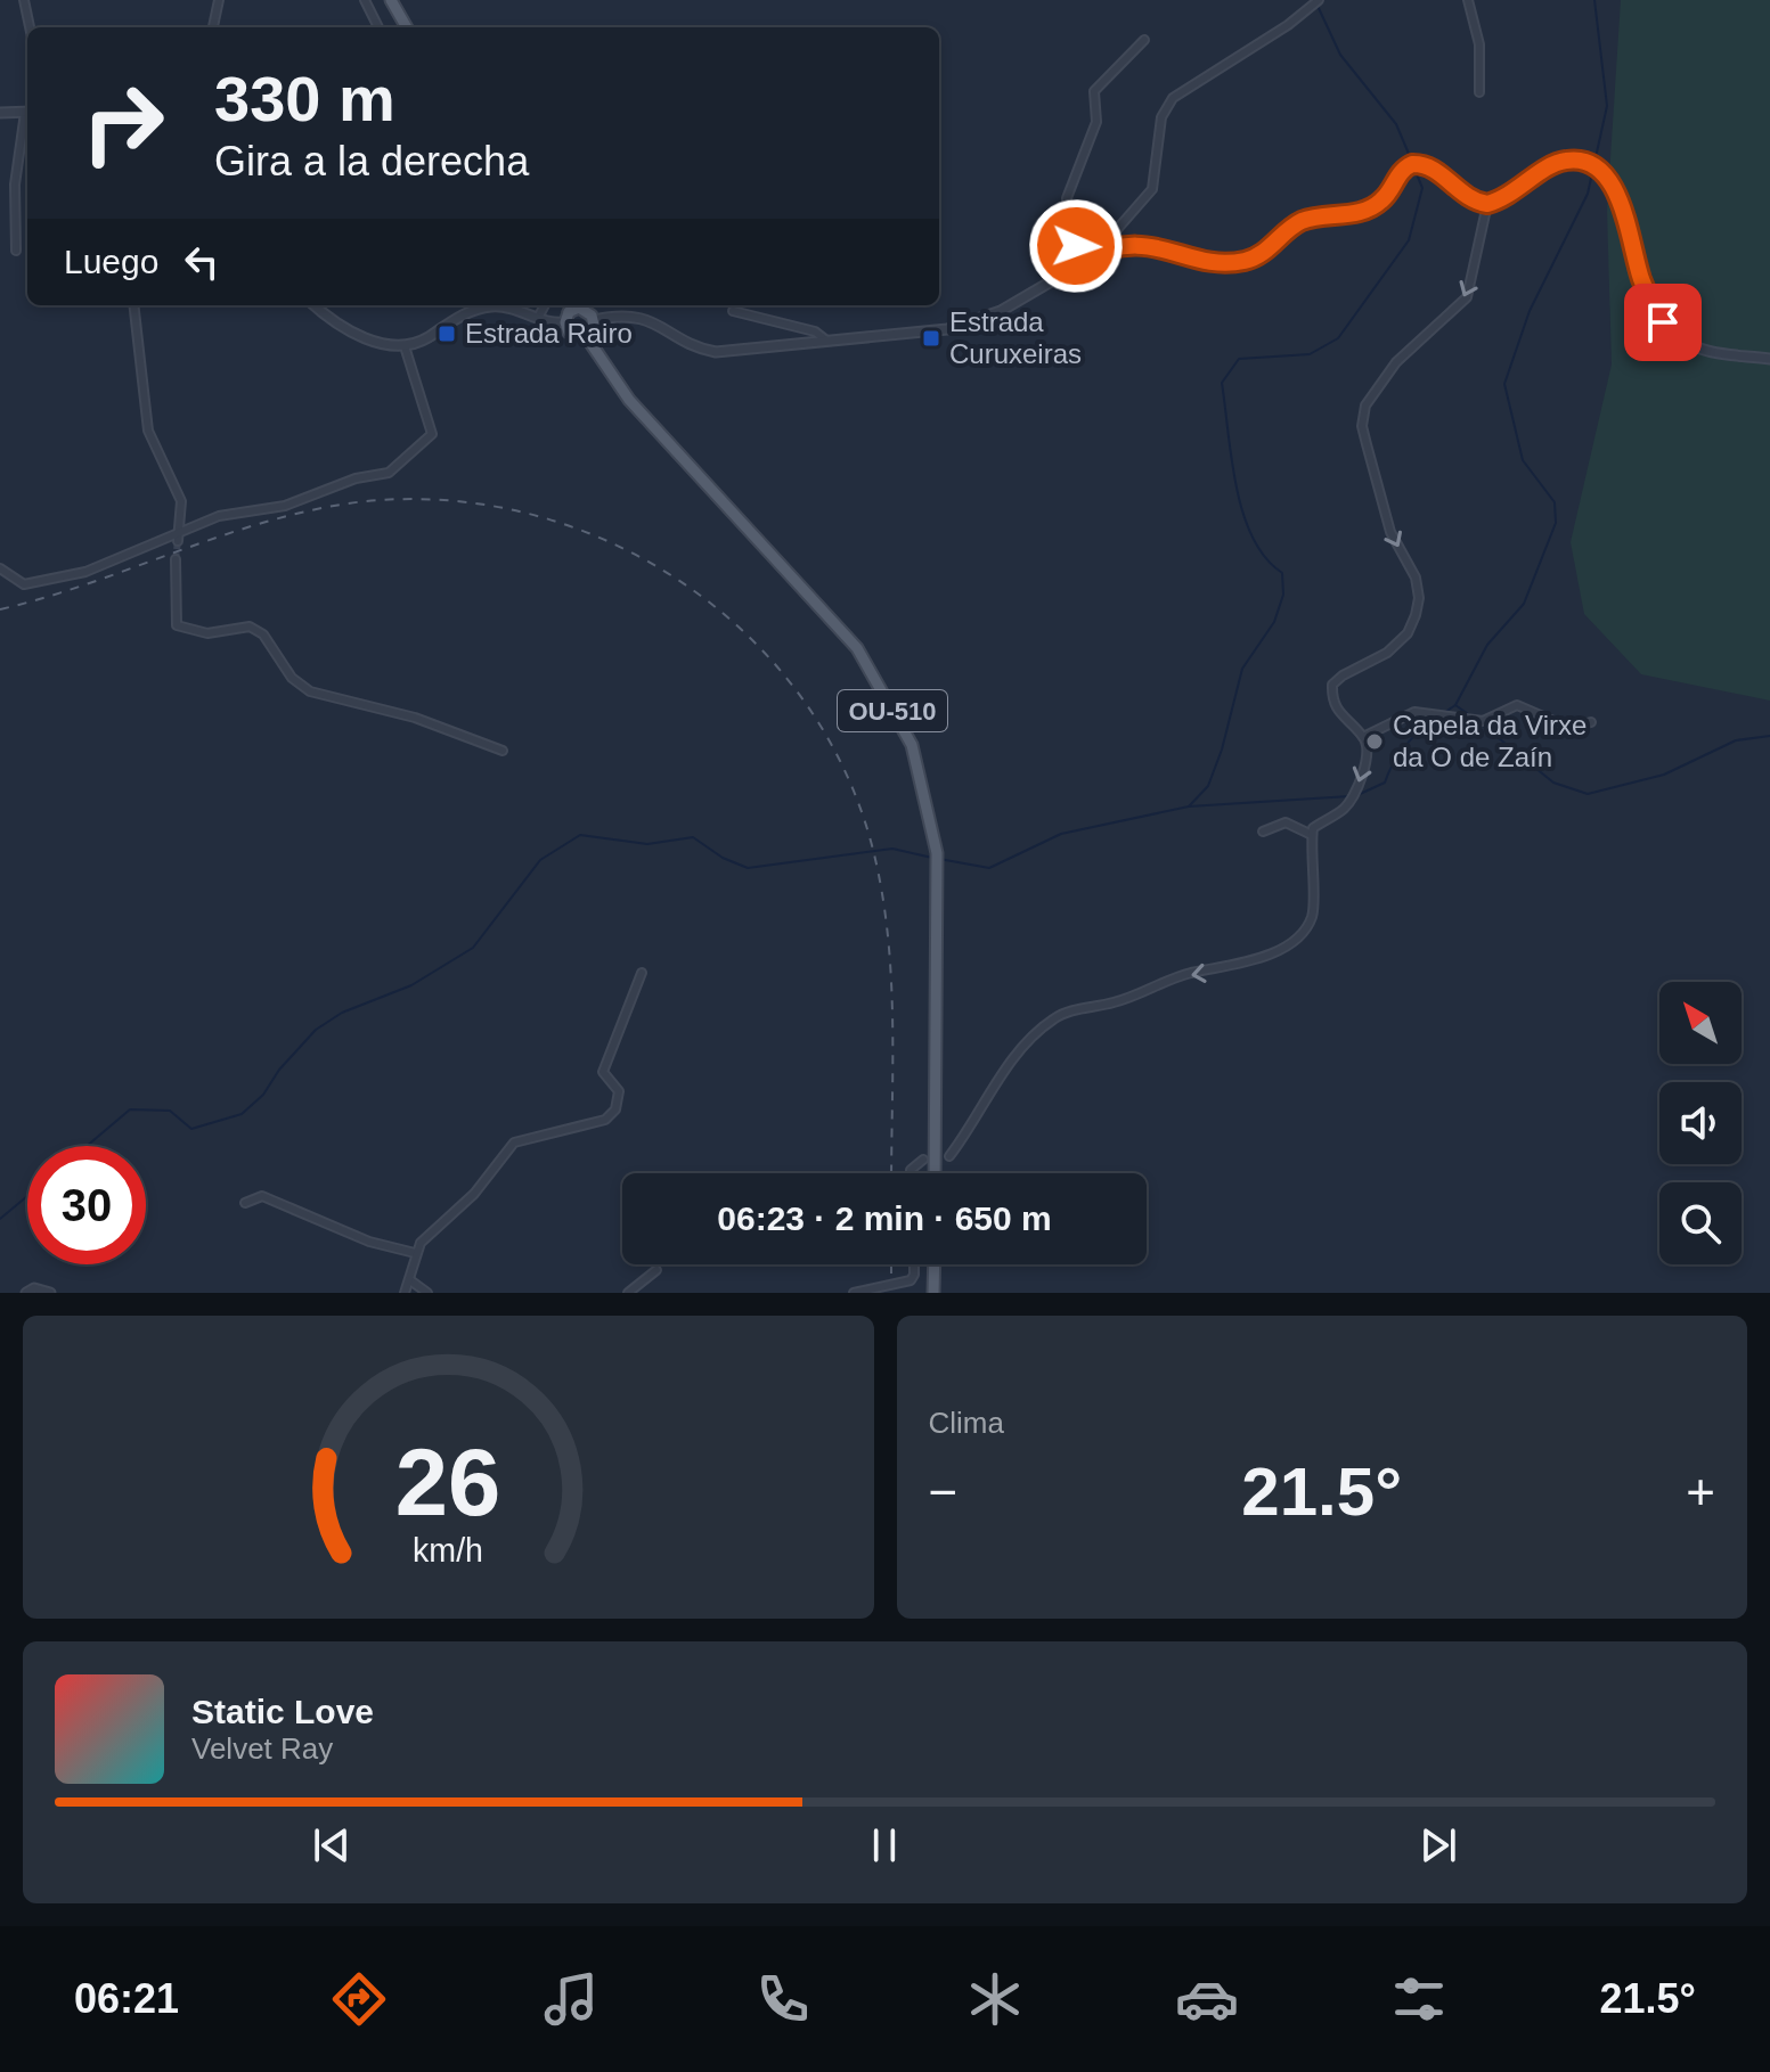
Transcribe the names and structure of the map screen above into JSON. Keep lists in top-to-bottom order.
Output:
{
  "streets": {
    "main road": ["OU-510"]
  },
  "places": {
    "transit": ["Estrada Rairo", "Estrada Curuxeiras"],
    "other": ["Capela da Virxe da O de Zaín"]
  },
  "north": "top left",
  "page": {
    "turn": ["330 m", "Gira a la derecha"],
    "then": "Luego",
    "limit": "30",
    "trip": "06:23 · 2 min · 650 m",
    "tile": "Clima",
    "heat": ["−", "21.5°", "+"],
    "song": ["Static Love", "Velvet Ray"],
    "tabs": ["06:21", "21.5°"],
    "gauge": ["26", "km/h"]
  }
}
